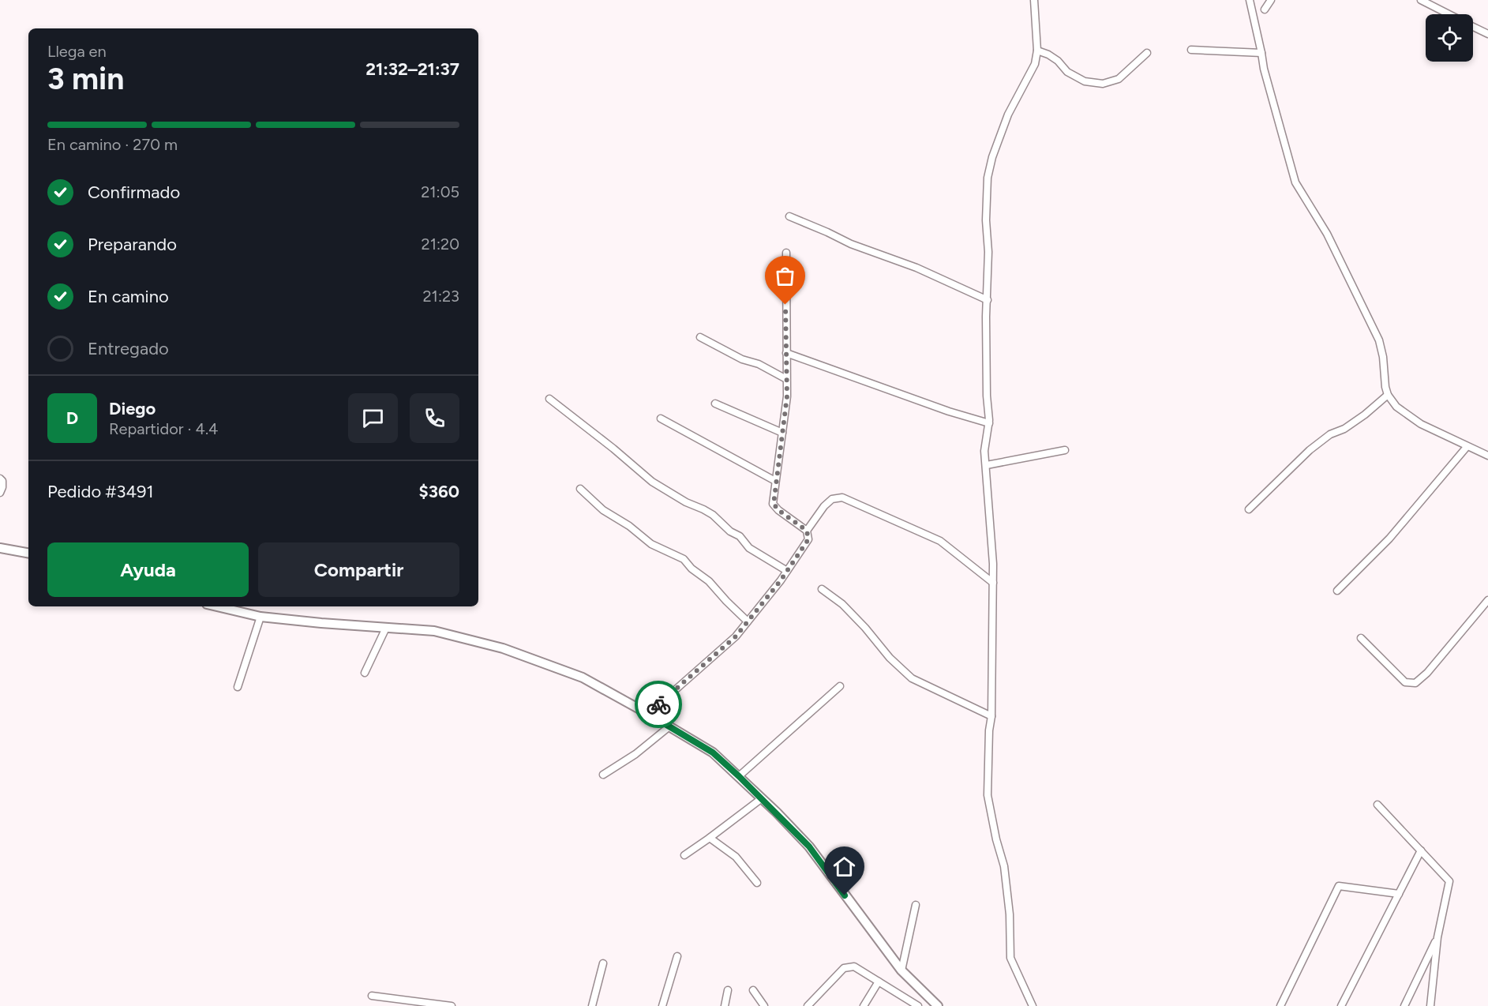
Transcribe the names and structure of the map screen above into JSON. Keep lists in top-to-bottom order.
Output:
{
  "page": {
    "heading": ["3 min", "Llega en", "21:32–21:37"],
    "panel": [
      "Diego",
      "Repartidor · 4.4",
      "Pedido #3491",
      "$360"
    ],
    "bar": "En camino · 270 m",
    "list": [
      ["Confirmado", "21:05"],
      ["Preparando", "21:20"],
      ["En camino", "21:23"],
      "Entregado"
    ],
    "round": "D",
    "buttons": ["Ayuda", "Compartir"]
  }
}
